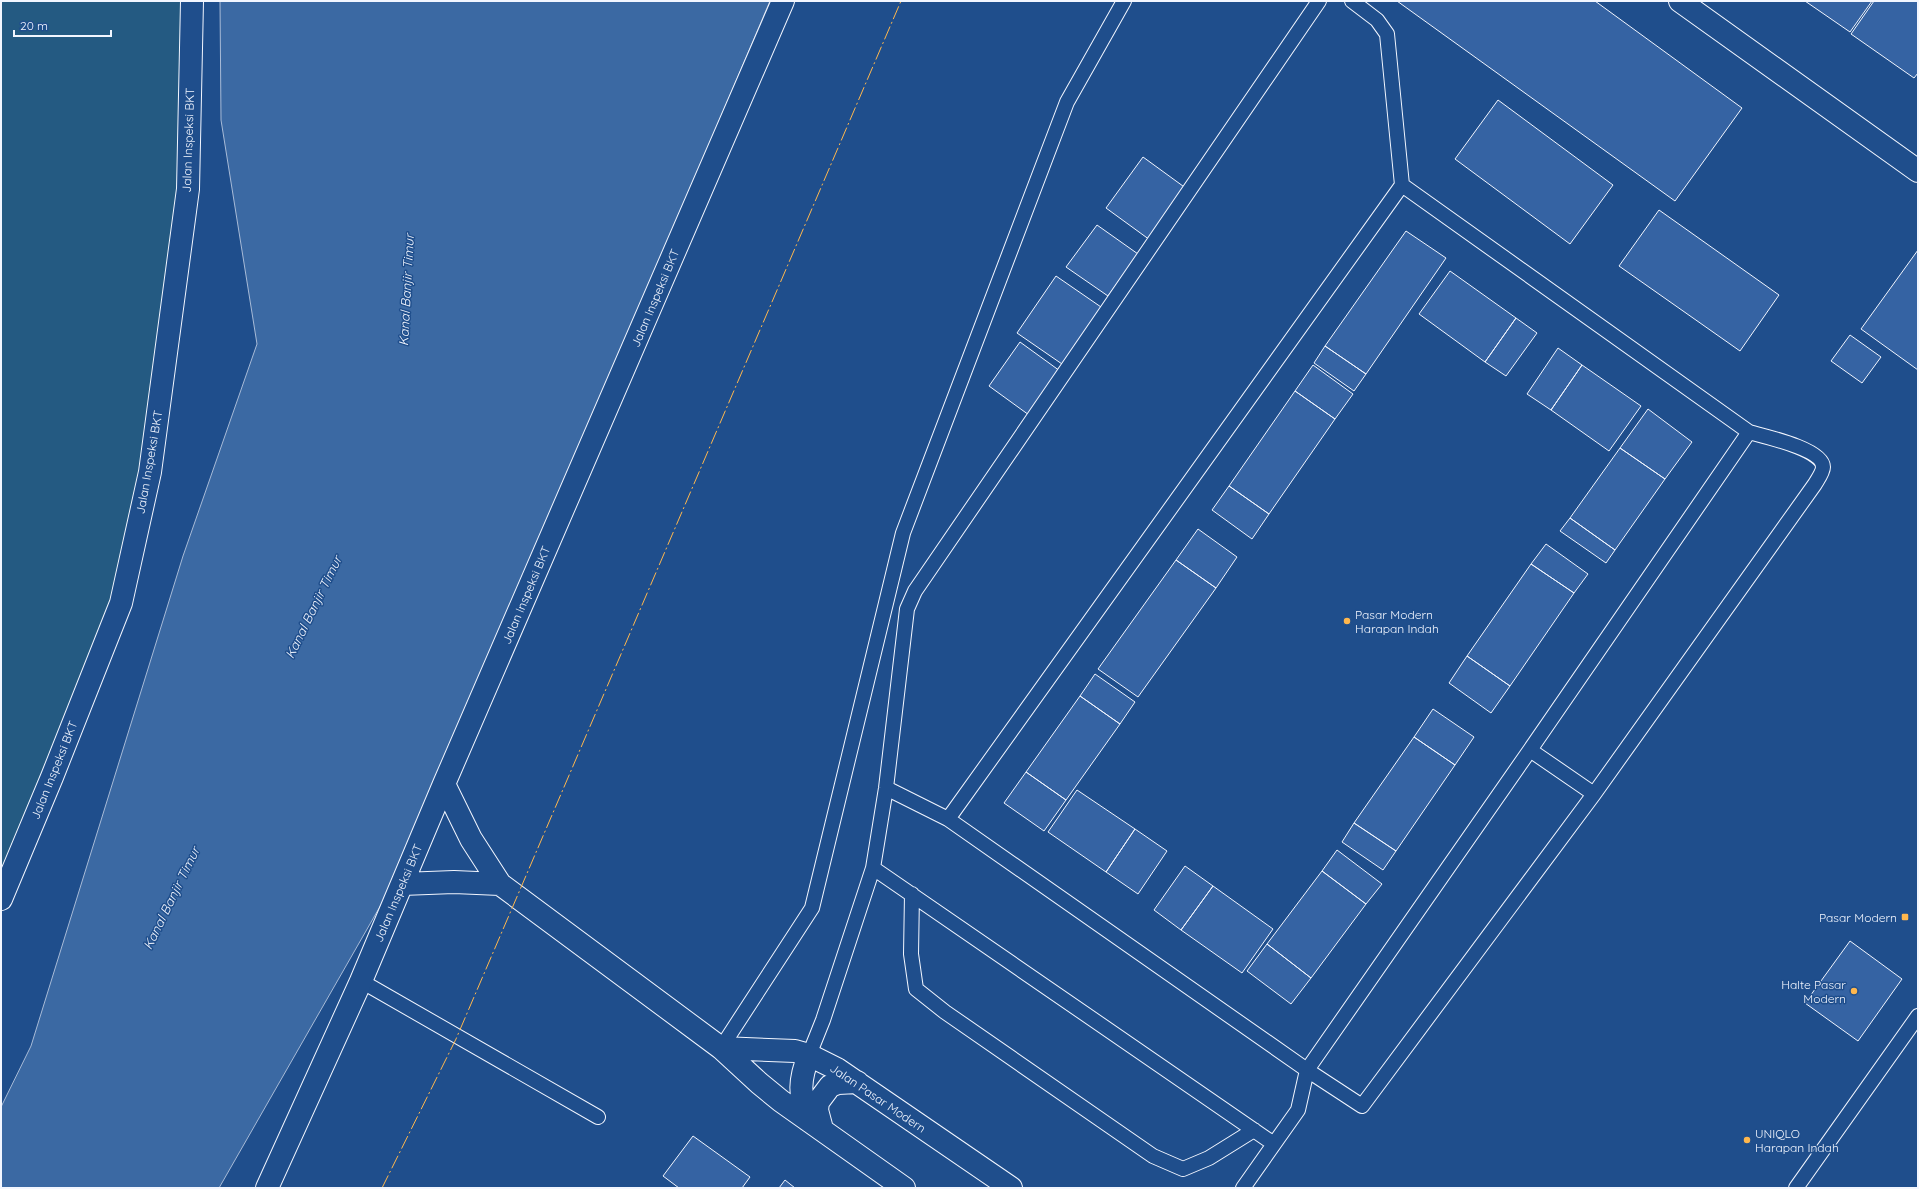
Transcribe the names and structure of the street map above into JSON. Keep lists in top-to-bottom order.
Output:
{
  "streets": {
    "street": ["Jalan Inspeksi BKT", "Jalan Pasar Modern"]
  },
  "water": ["Kanal Banjir Timur"],
  "places": {
    "other": ["Pasar Modern Harapan Indah", "Halte Pasar Modern", "UNIQLO Harapan Indah"],
    "transit": ["Pasar Modern"]
  },
  "scale_bar": "20 m"
}
